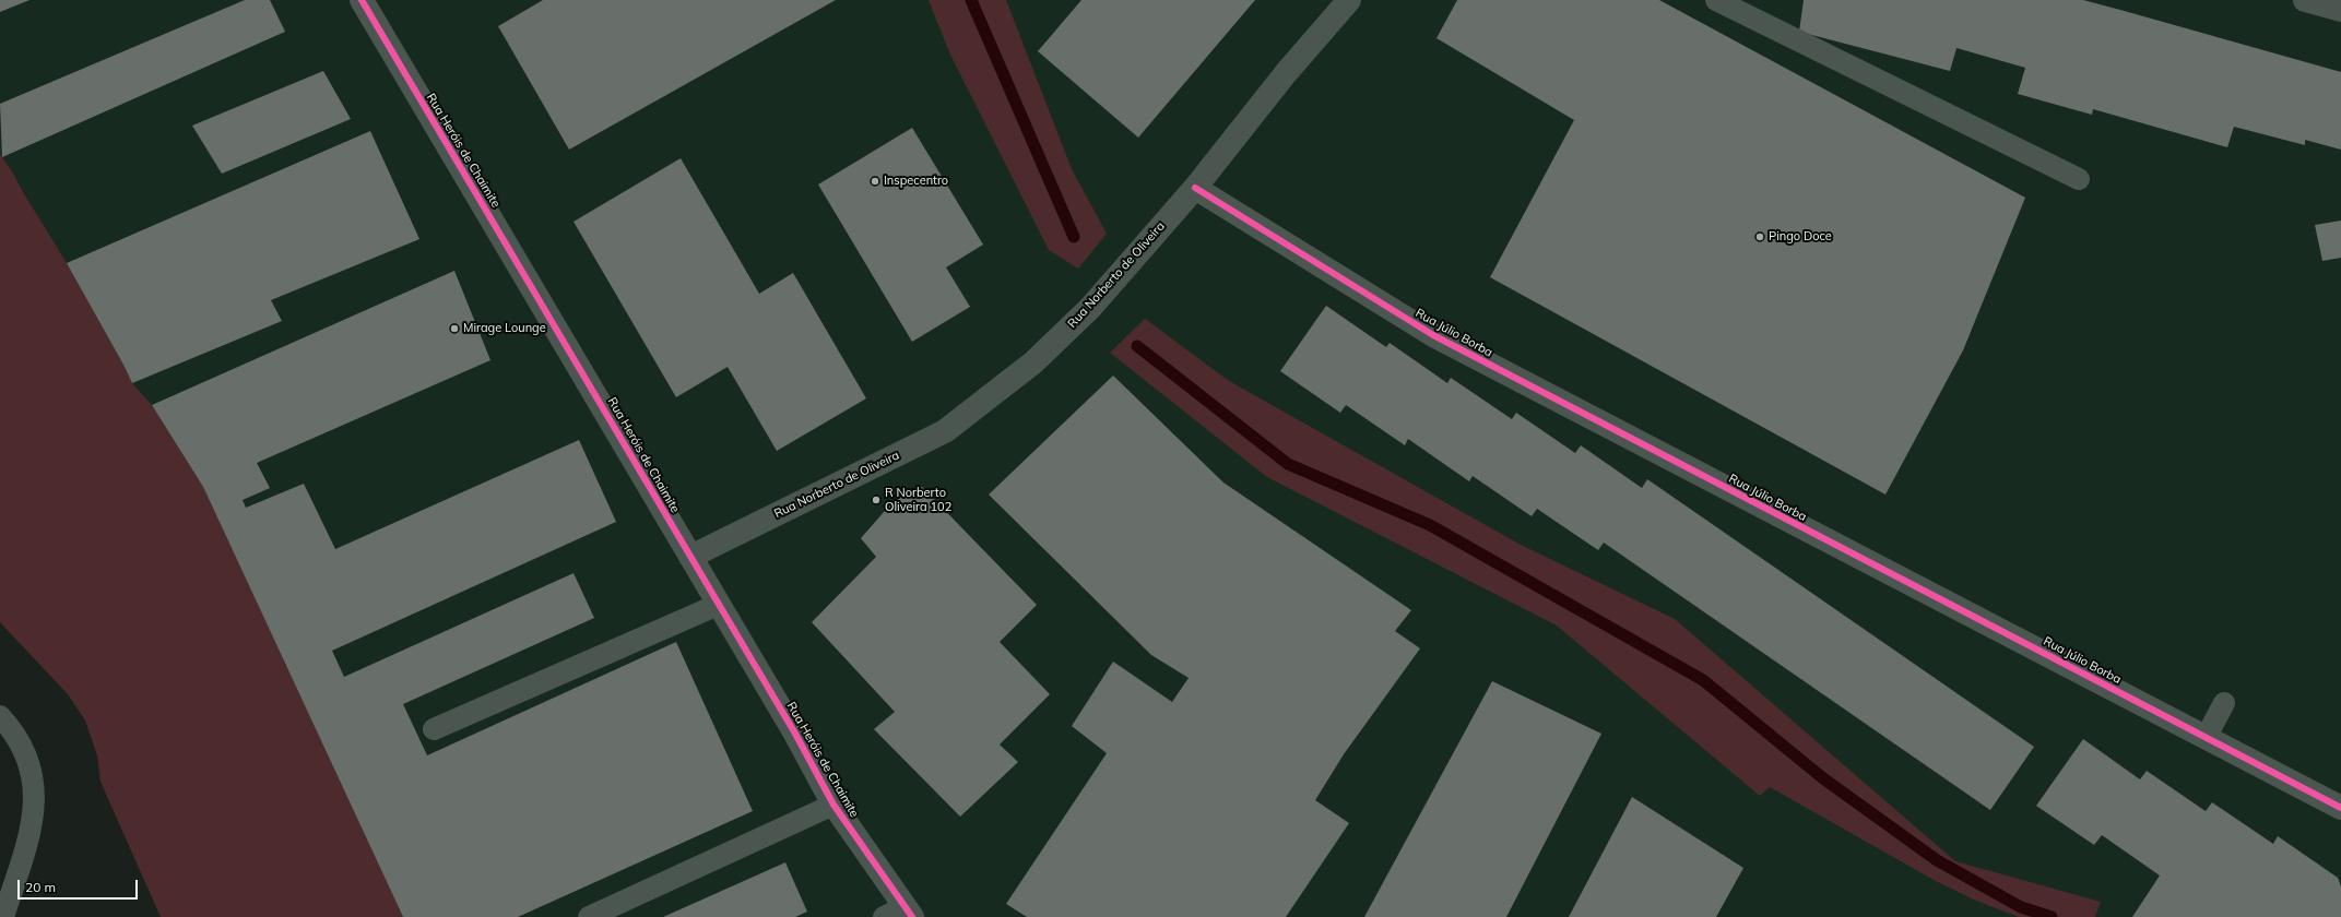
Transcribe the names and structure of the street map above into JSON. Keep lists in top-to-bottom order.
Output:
{
  "streets": {
    "street": ["Rua Heróis de Chaimite", "Rua Norberto de Oliveira", "Rua Júlio Borba"]
  },
  "crossings": [
    ["Rua Heróis de Chaimite", "Rua Norberto de Oliveira"],
    ["Rua Norberto de Oliveira", "Rua Júlio Borba"]
  ],
  "places": [
    "Inspecentro",
    "Pingo Doce",
    "Mirage Lounge",
    "R Norberto Oliveira 102"
  ],
  "scale_bar": "20 m"
}
